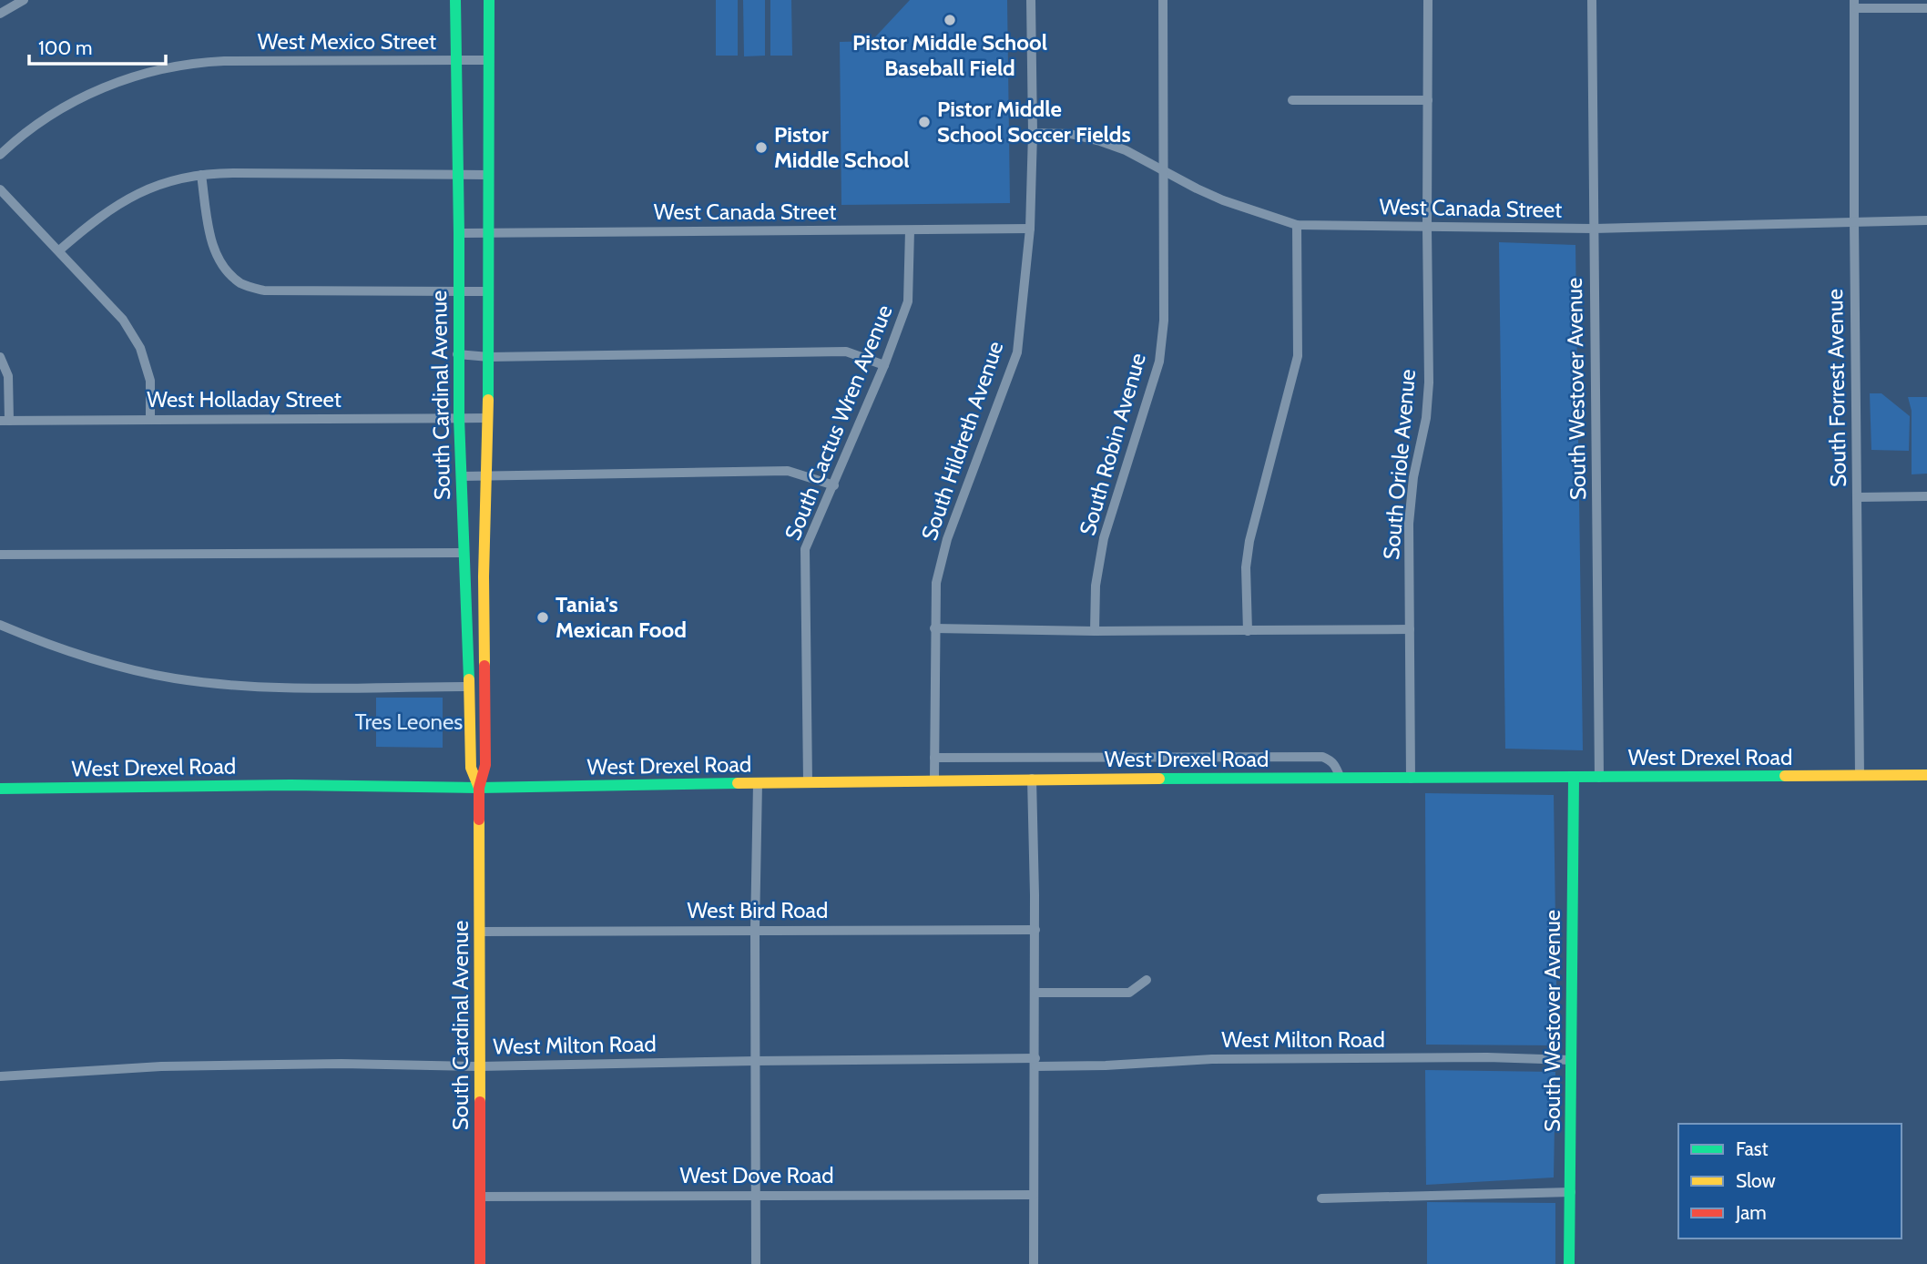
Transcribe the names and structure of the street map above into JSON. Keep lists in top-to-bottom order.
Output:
{
  "streets": {
    "street": [
      "West Mexico Street",
      "West Canada Street",
      "South Forrest Avenue",
      "South Westover Avenue",
      "South Cardinal Avenue",
      "West Holladay Street",
      "South Cactus Wren Avenue",
      "South Hildreth Avenue",
      "South Robin Avenue",
      "South Oriole Avenue",
      "West Drexel Road",
      "West Bird Road",
      "West Milton Road",
      "West Dove Road"
    ]
  },
  "crossings": [
    ["West Mexico Street", "South Cardinal Avenue"],
    ["West Canada Street", "South Forrest Avenue"],
    ["West Canada Street", "South Westover Avenue"],
    ["West Canada Street", "South Cardinal Avenue"],
    ["West Canada Street", "South Cactus Wren Avenue"],
    ["West Canada Street", "South Hildreth Avenue"],
    ["West Canada Street", "South Robin Avenue"],
    ["West Canada Street", "South Oriole Avenue"],
    ["South Forrest Avenue", "West Drexel Road"],
    ["South Westover Avenue", "West Drexel Road"],
    ["South Westover Avenue", "West Milton Road"],
    ["South Cardinal Avenue", "West Holladay Street"],
    ["South Cardinal Avenue", "West Drexel Road"],
    ["South Cardinal Avenue", "West Bird Road"],
    ["South Cardinal Avenue", "West Milton Road"],
    ["South Cardinal Avenue", "West Dove Road"],
    ["South Cactus Wren Avenue", "West Drexel Road"],
    ["South Hildreth Avenue", "West Drexel Road"],
    ["South Oriole Avenue", "West Drexel Road"]
  ],
  "parks": ["Tres Leones"],
  "places": [
    "Pistor Middle School Baseball Field",
    "Pistor Middle School Soccer Fields",
    "Pistor Middle School",
    "Tania's Mexican Food"
  ],
  "legend": ["Fast", "Slow", "Jam"],
  "scale_bar": "100 m"
}
